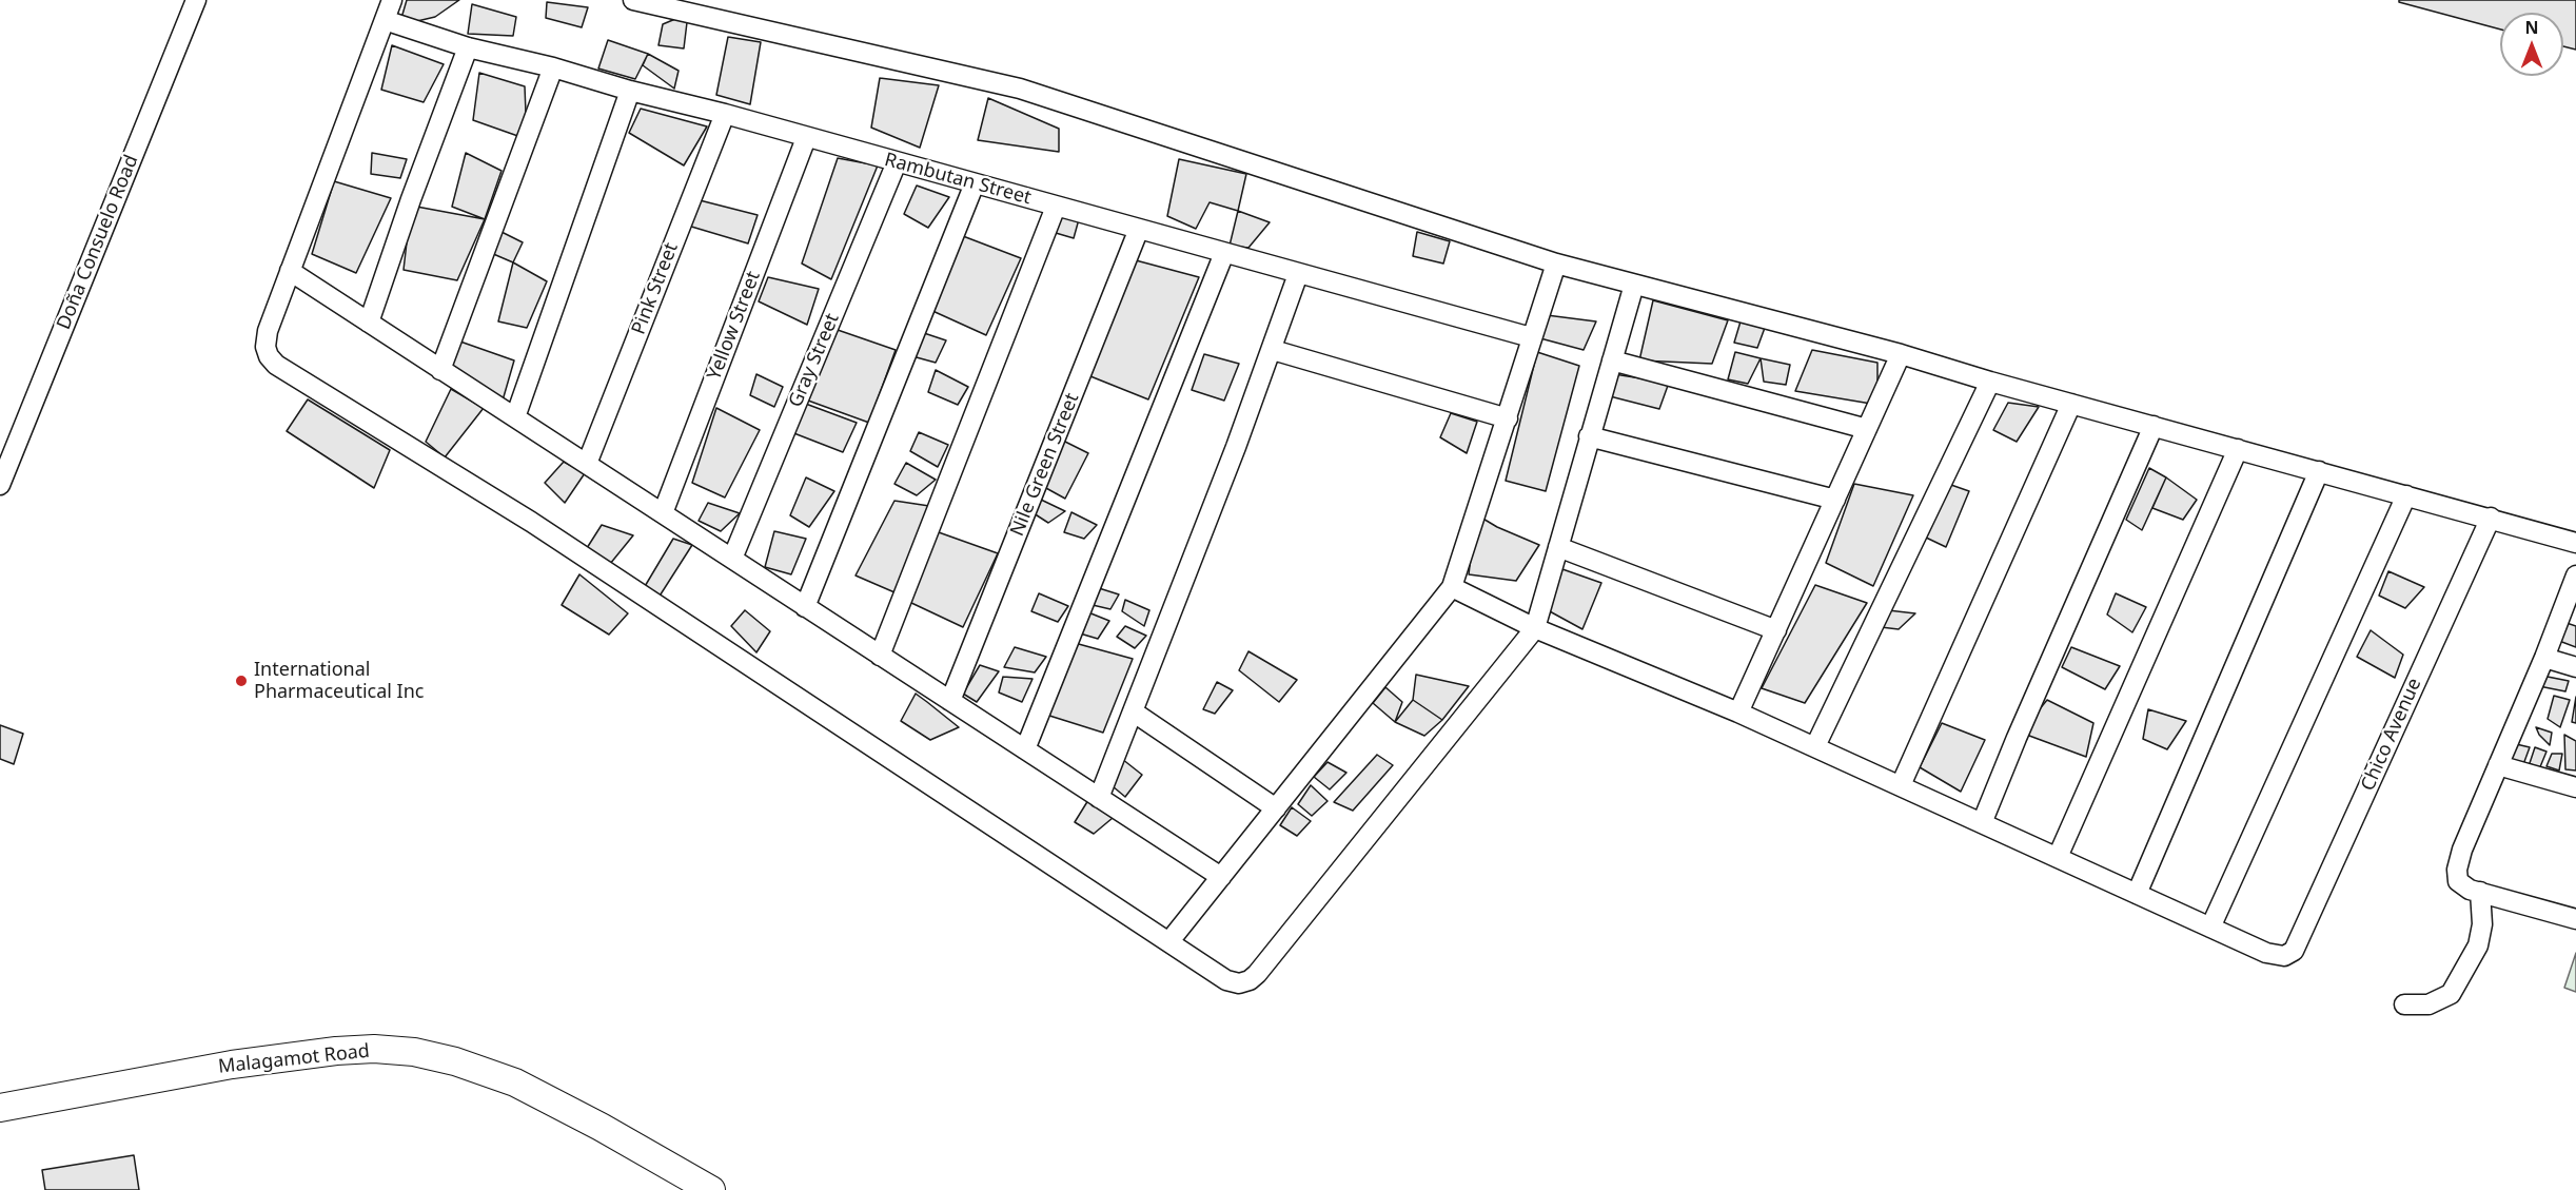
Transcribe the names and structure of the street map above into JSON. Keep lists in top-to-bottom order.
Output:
{
  "streets": {
    "street": [
      "Rambutan Street",
      "Doña Consuelo Road",
      "Pink Street",
      "Yellow Street",
      "Gray Street",
      "Nile Green Street",
      "Chico Avenue",
      "Malagamot Road"
    ]
  },
  "crossings": [
    ["Rambutan Street", "Pink Street"],
    ["Rambutan Street", "Yellow Street"],
    ["Rambutan Street", "Gray Street"],
    ["Rambutan Street", "Nile Green Street"]
  ],
  "places": ["International Pharmaceutical Inc"],
  "north": "top"
}
